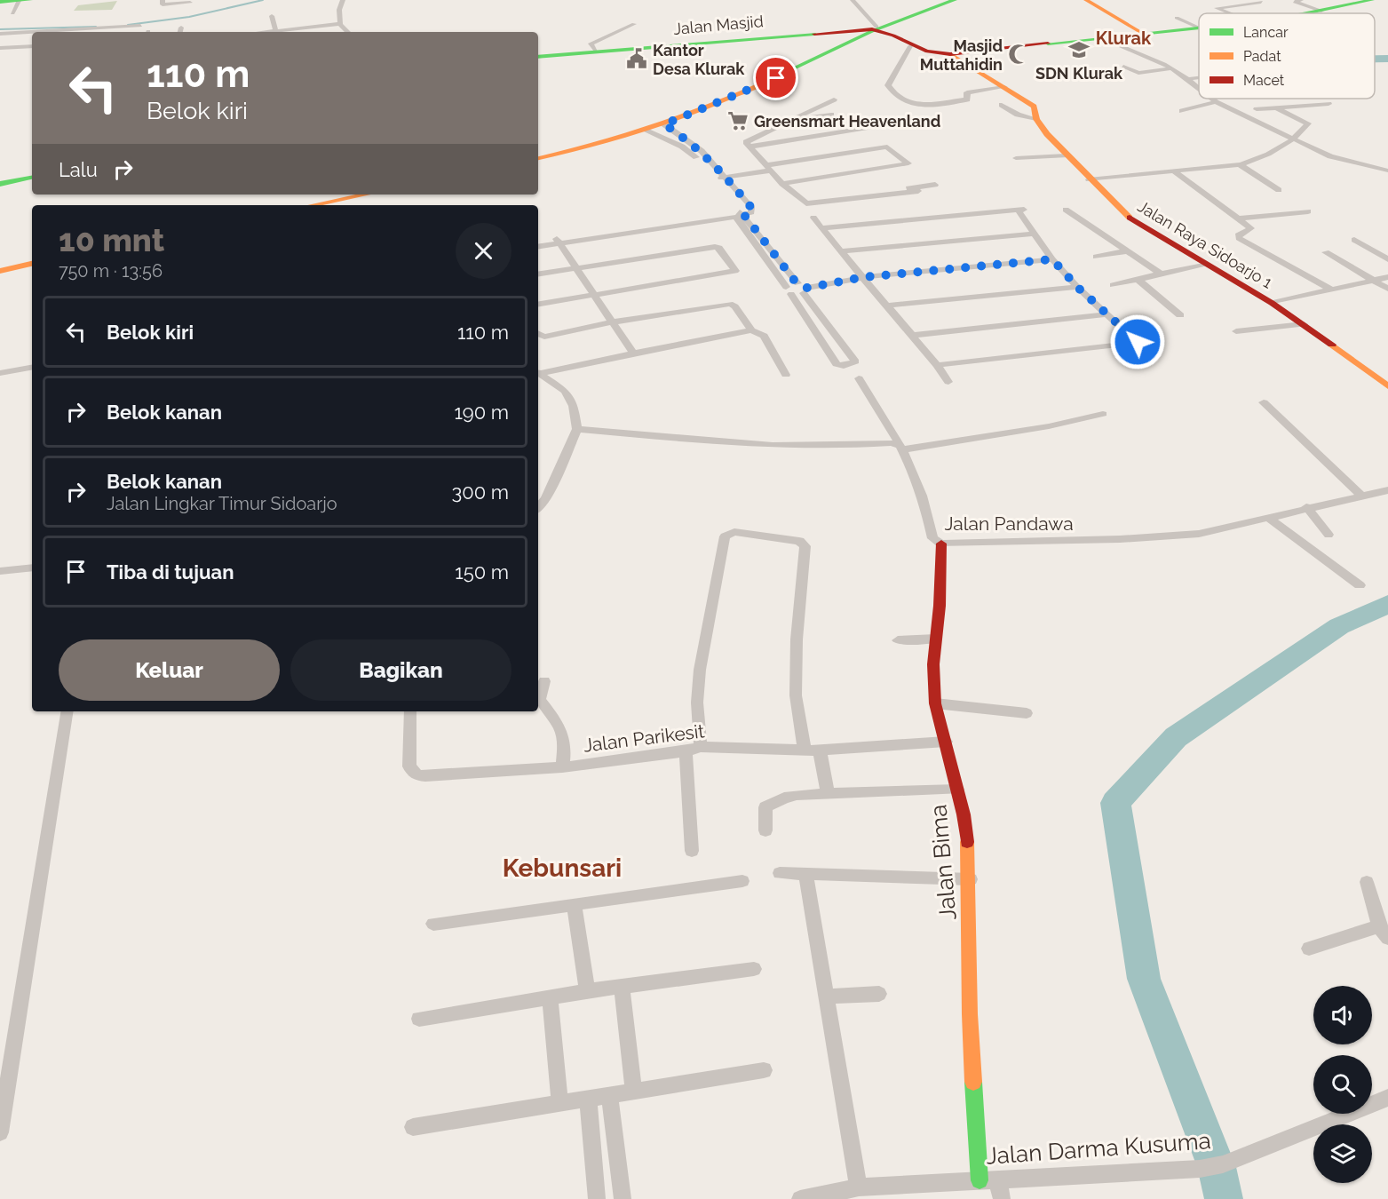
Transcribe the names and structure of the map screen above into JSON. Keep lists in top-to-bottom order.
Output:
{
  "streets": {
    "street": [
      "Jalan Masjid",
      "Jalan Raya Sidoarjo 1",
      "Jalan Pandawa",
      "Jalan Parikesit",
      "Jalan Bima",
      "Jalan Darma Kusuma"
    ]
  },
  "crossings": [
    ["Jalan Pandawa", "Jalan Bima"],
    ["Jalan Parikesit", "Jalan Bima"],
    ["Jalan Bima", "Jalan Darma Kusuma"]
  ],
  "districts": ["Klurak", "Kebunsari"],
  "places": {
    "school or university": ["SDN Klurak"],
    "mosque": ["Masjid Muttahidin"],
    "public building": ["Kantor Desa Klurak"],
    "supermarket": ["Greensmart Heavenland"]
  },
  "legend": ["Lancar", "Padat", "Macet"],
  "page": {
    "turn": ["110 m", "Belok kiri"],
    "then": "Lalu",
    "heading": ["10 mnt", "750 m · 13:56"],
    "list": [
      {
        "name": "Belok kiri",
        "value": "110 m"
      },
      {
        "name": "Belok kanan",
        "value": "190 m"
      },
      {
        "name": "Belok kanan",
        "note": "Jalan Lingkar Timur Sidoarjo",
        "value": "300 m"
      },
      {
        "name": "Tiba di tujuan",
        "value": "150 m"
      }
    ],
    "buttons": ["Keluar", "Bagikan"]
  }
}
